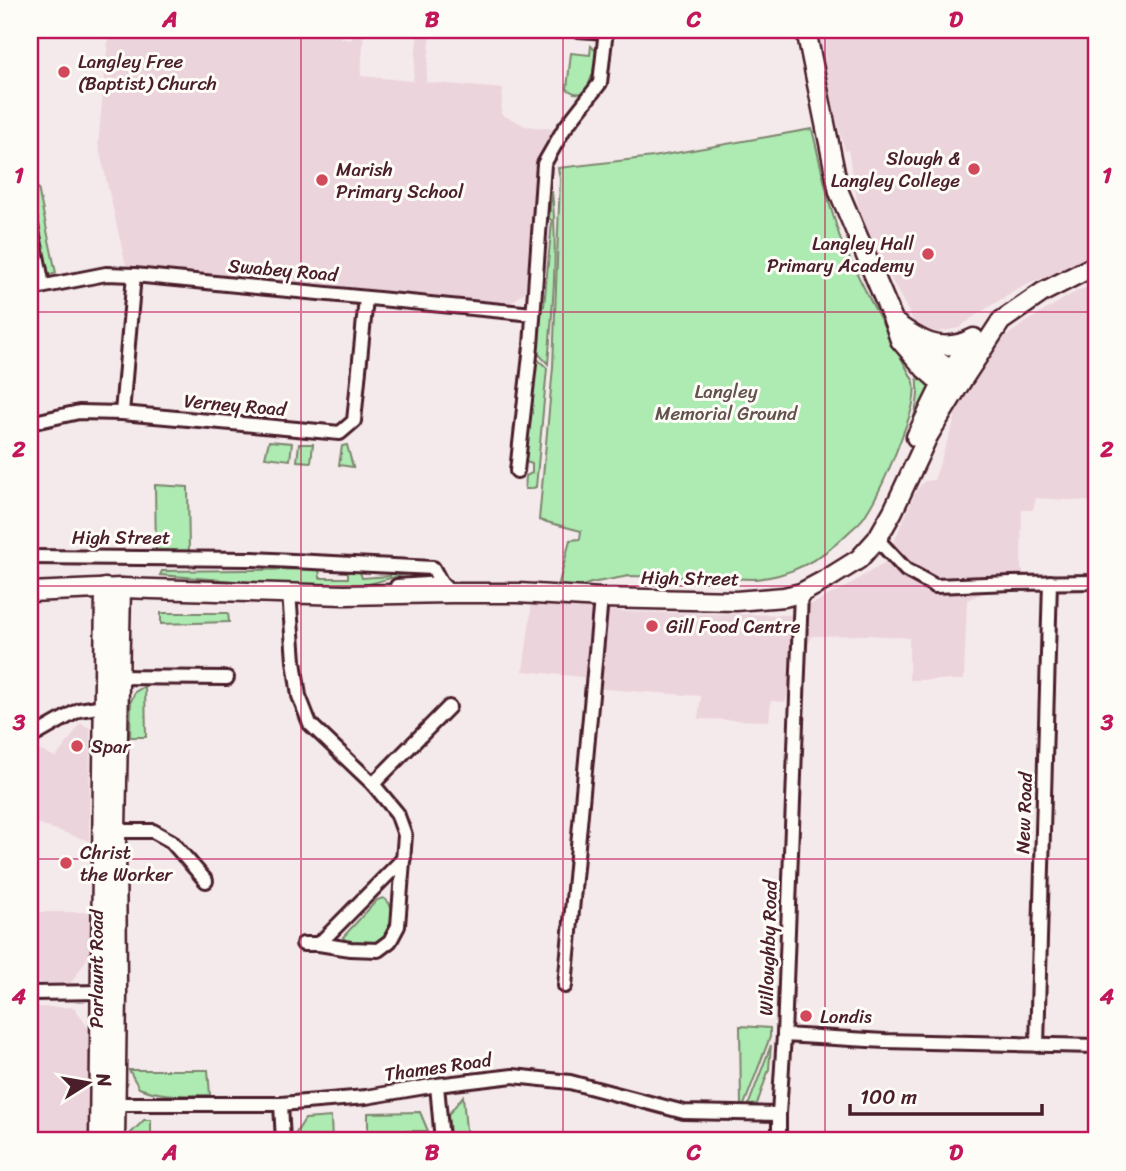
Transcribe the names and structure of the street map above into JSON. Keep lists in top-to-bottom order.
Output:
{
  "streets": {
    "main road": ["High Street", "Parlaunt Road"],
    "street": [
      "Swabey Road",
      "Verney Road",
      "New Road",
      "Willoughby Road",
      "Thames Road"
    ]
  },
  "crossings": [
    ["Swabey Road", "Verney Road"],
    ["High Street", "Willoughby Road"],
    ["High Street", "Parlaunt Road"],
    ["New Road", "Willoughby Road"],
    ["Parlaunt Road", "Thames Road"]
  ],
  "parks": ["Langley Memorial Ground"],
  "places": [
    "Langley Free (Baptist) Church",
    "Slough & Langley College",
    "Marish Primary School",
    "Langley Hall Primary Academy",
    "Gill Food Centre",
    "Spar",
    "Christ the Worker",
    "Londis"
  ],
  "scale_bar": "100 m",
  "north": "right",
  "grid": {
    "columns": [
      "A",
      "B",
      "C",
      "D"
    ],
    "rows": [
      "1",
      "2",
      "3",
      "4"
    ]
  }
}
